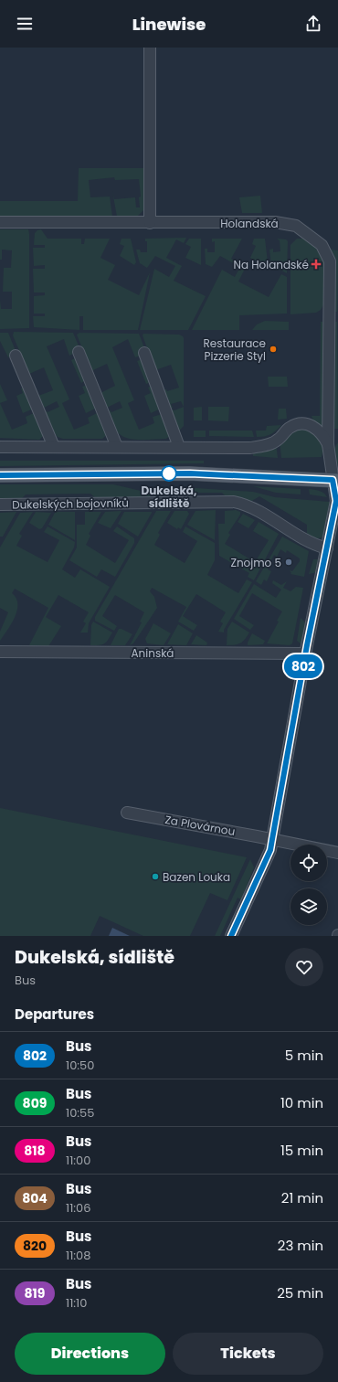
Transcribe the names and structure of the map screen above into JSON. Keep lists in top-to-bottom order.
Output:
{
  "streets": {
    "street": [
      "Holandská",
      "Dukelských bojovníků",
      "Aninská",
      "Za Plovárnou"
    ]
  },
  "crossings": [
    ["Holandská", "Dukelských bojovníků"],
    ["Holandská", "Aninská"],
    ["Holandská", "Za Plovárnou"]
  ],
  "places": {
    "health": ["Na Holandské"],
    "other": [
      "Restaurace Pizzerie Styl",
      "Dukelská, sídliště",
      "Znojmo 5",
      "Bazen Louka"
    ]
  },
  "lines": ["bus line 802"],
  "page": {
    "header": "Linewise",
    "on_map": "802",
    "heading": [
      ["Dukelská, sídliště", "Bus"],
      "Departures"
    ],
    "list": [
      {
        "mark": "802",
        "name": "Bus",
        "note": "10:50",
        "value": "5 min"
      },
      {
        "mark": "809",
        "name": "Bus",
        "note": "10:55",
        "value": "10 min"
      },
      {
        "mark": "818",
        "name": "Bus",
        "note": "11:00",
        "value": "15 min"
      },
      {
        "mark": "804",
        "name": "Bus",
        "note": "11:06",
        "value": "21 min"
      },
      {
        "mark": "820",
        "name": "Bus",
        "note": "11:08",
        "value": "23 min"
      },
      {
        "mark": "819",
        "name": "Bus",
        "note": "11:10",
        "value": "25 min"
      }
    ],
    "buttons": ["Directions", "Tickets"]
  }
}
